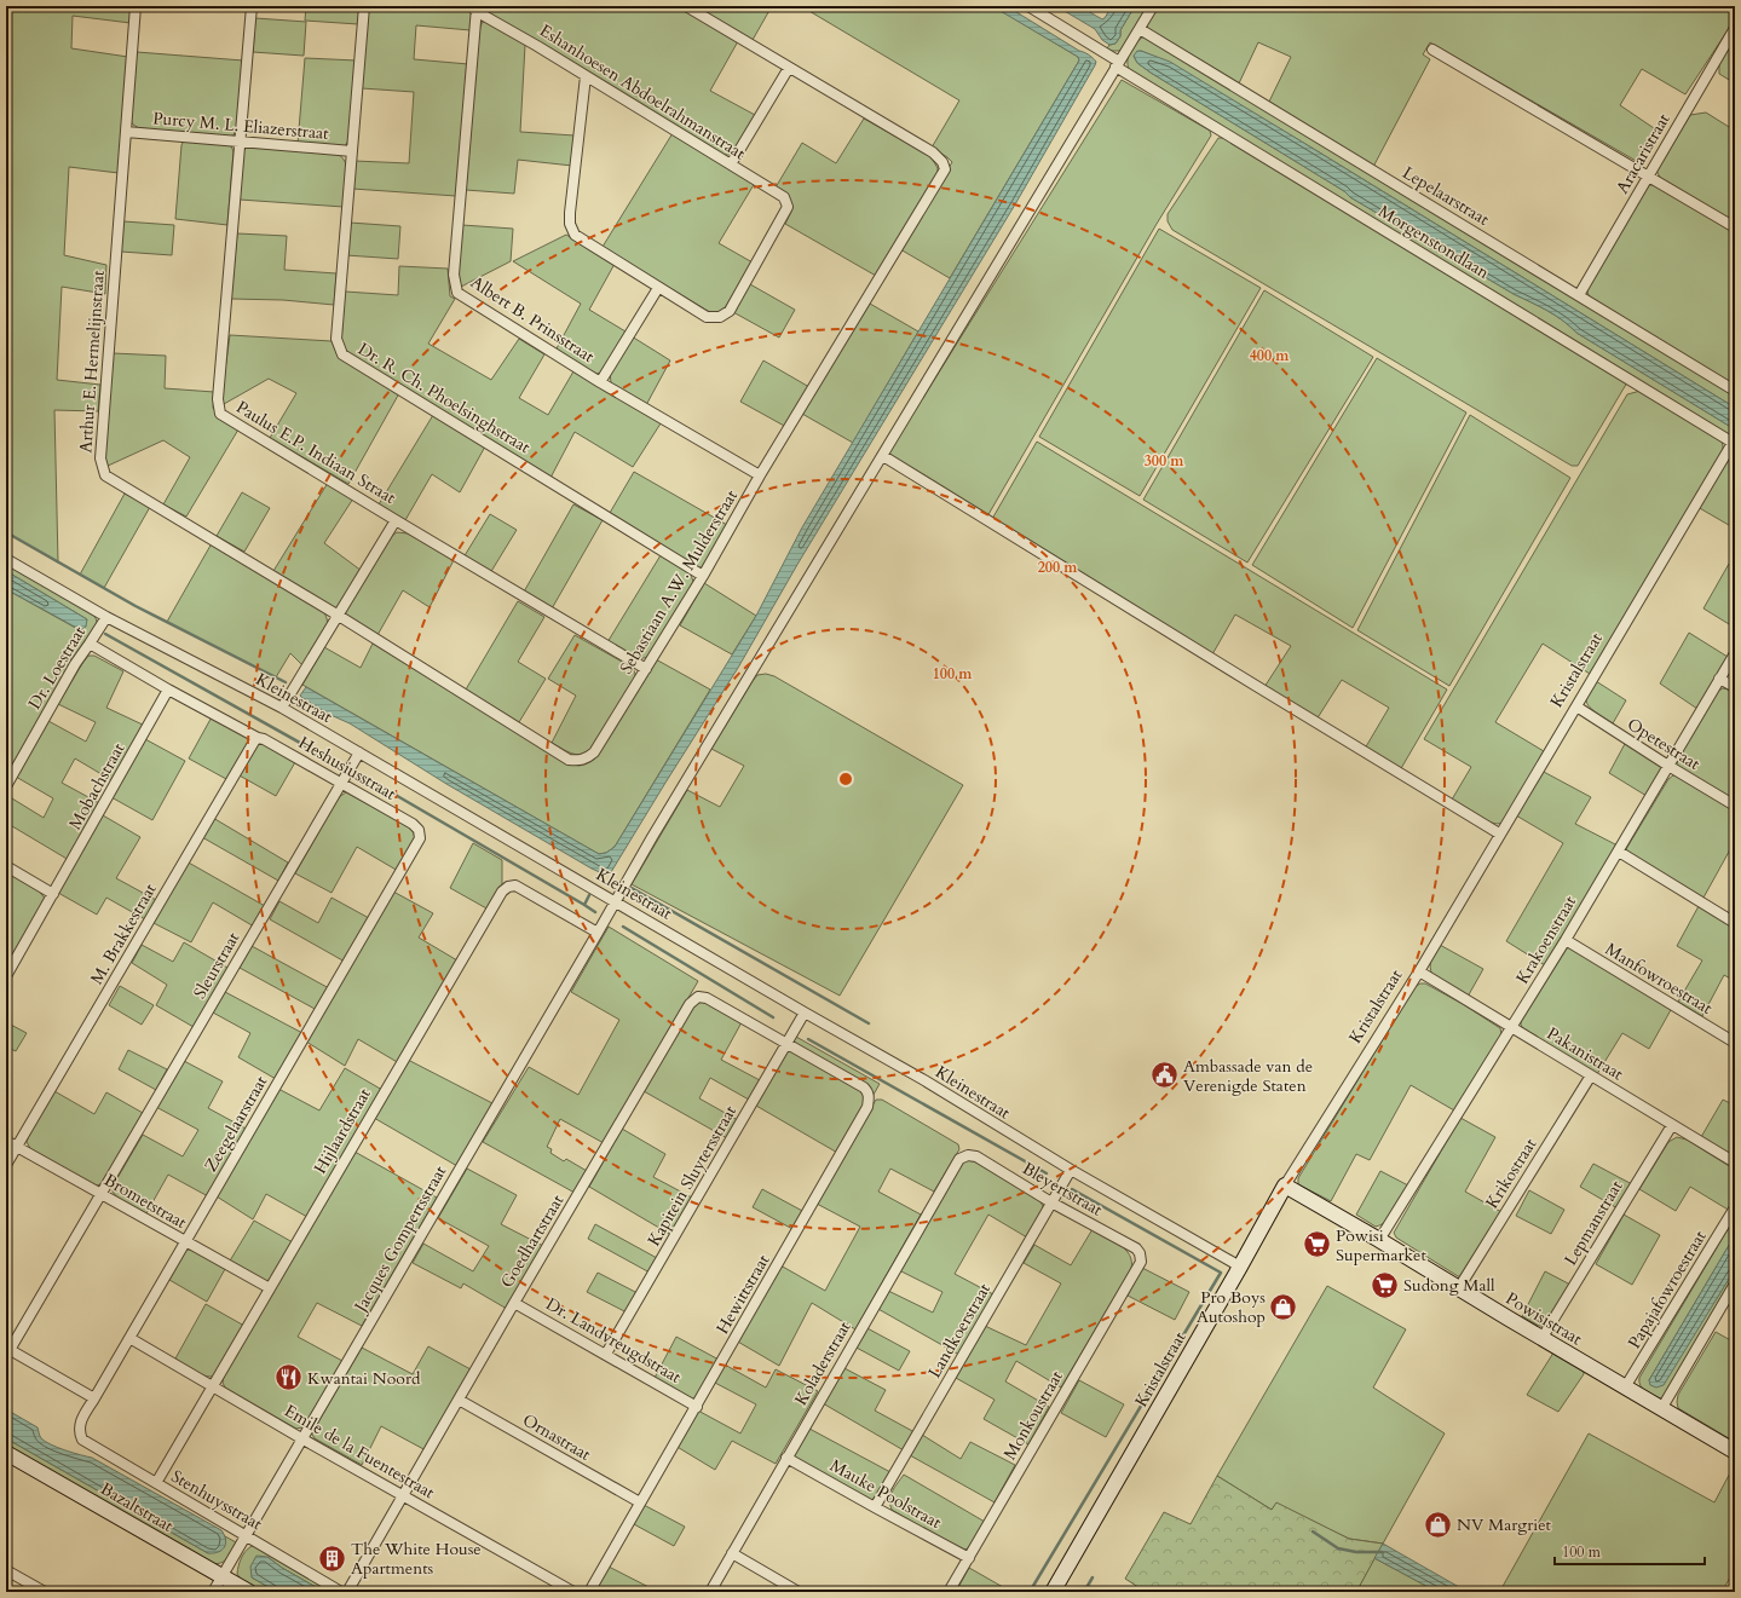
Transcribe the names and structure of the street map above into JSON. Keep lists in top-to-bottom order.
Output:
{
  "streets": {
    "street": [
      "Eshanhoesen Abdoelrahmanstraat",
      "Purcy M. L. Eliazerstraat",
      "Aracaristraat",
      "Lepelaarstraat",
      "Morgenstondlaan",
      "Albert B. Prinsstraat",
      "Arthur E. Hermelijnstraat",
      "Dr. R. Ch. Phoelsinghstraat",
      "Paulus E.P. Indiaan Straat",
      "Sebastiaan A.W. Mulderstraat",
      "Dr. Loestraat",
      "Kristalstraat",
      "Kleinestraat",
      "Opetestraat",
      "Heshusiusstraat",
      "Mobachstraat",
      "M. Brakkestraat",
      "Krakoenstraat",
      "Sleurstraat",
      "Manfowroestraat",
      "Pakanistraat",
      "Zeegelaarstraat",
      "Hijlaardstraat",
      "Krikostraat",
      "Kapitein Sluytersstraat",
      "Bleyertstraat",
      "Brometstraat",
      "Lepmanstraat",
      "Jacques Gompertsstraat",
      "Goedhartstraat",
      "Papajafowroestraat",
      "Hewittstraat",
      "Powisistraat",
      "Landkoerstraat",
      "Dr. Landvreugdstraat",
      "Koladerstraat",
      "Monkoustraat",
      "Ornastraat",
      "Emile de la Fuentestraat",
      "Mauke Poolstraat",
      "Stenhuysstraat",
      "Bazaltstraat"
    ]
  },
  "crossings": [
    ["Eshanhoesen Abdoelrahmanstraat", "Albert B. Prinsstraat"],
    ["Purcy M. L. Eliazerstraat", "Arthur E. Hermelijnstraat"],
    ["Purcy M. L. Eliazerstraat", "Dr. R. Ch. Phoelsinghstraat"],
    ["Purcy M. L. Eliazerstraat", "Paulus E.P. Indiaan Straat"],
    ["Aracaristraat", "Lepelaarstraat"],
    ["Lepelaarstraat", "Jacques Gompertsstraat"],
    ["Morgenstondlaan", "Kristalstraat"],
    ["Morgenstondlaan", "Jacques Gompertsstraat"],
    ["Albert B. Prinsstraat", "Sebastiaan A.W. Mulderstraat"],
    ["Arthur E. Hermelijnstraat", "Sebastiaan A.W. Mulderstraat"],
    ["Dr. R. Ch. Phoelsinghstraat", "Sebastiaan A.W. Mulderstraat"],
    ["Paulus E.P. Indiaan Straat", "Sebastiaan A.W. Mulderstraat"],
    ["Dr. Loestraat", "Kleinestraat"],
    ["Kristalstraat", "Kleinestraat"],
    ["Kristalstraat", "Opetestraat"],
    ["Kristalstraat", "Pakanistraat"],
    ["Kristalstraat", "Powisistraat"],
    ["Kleinestraat", "Sleurstraat"],
    ["Kleinestraat", "Kapitein Sluytersstraat"],
    ["Kleinestraat", "Jacques Gompertsstraat"],
    ["Kleinestraat", "Landkoerstraat"],
    ["Opetestraat", "Krakoenstraat"],
    ["Heshusiusstraat", "Mobachstraat"],
    ["Heshusiusstraat", "M. Brakkestraat"],
    ["Heshusiusstraat", "Sleurstraat"],
    ["Heshusiusstraat", "Zeegelaarstraat"],
    ["M. Brakkestraat", "Brometstraat"],
    ["Krakoenstraat", "Manfowroestraat"],
    ["Krakoenstraat", "Pakanistraat"],
    ["Krakoenstraat", "Powisistraat"],
    ["Sleurstraat", "Brometstraat"],
    ["Pakanistraat", "Krikostraat"],
    ["Pakanistraat", "Lepmanstraat"],
    ["Zeegelaarstraat", "Brometstraat"],
    ["Zeegelaarstraat", "Emile de la Fuentestraat"],
    ["Zeegelaarstraat", "Stenhuysstraat"],
    ["Hijlaardstraat", "Brometstraat"],
    ["Hijlaardstraat", "Jacques Gompertsstraat"],
    ["Hijlaardstraat", "Emile de la Fuentestraat"],
    ["Hijlaardstraat", "Stenhuysstraat"],
    ["Krikostraat", "Powisistraat"],
    ["Kapitein Sluytersstraat", "Goedhartstraat"],
    ["Kapitein Sluytersstraat", "Hewittstraat"],
    ["Kapitein Sluytersstraat", "Dr. Landvreugdstraat"],
    ["Bleyertstraat", "Landkoerstraat"],
    ["Bleyertstraat", "Koladerstraat"],
    ["Bleyertstraat", "Monkoustraat"],
    ["Lepmanstraat", "Powisistraat"],
    ["Jacques Gompertsstraat", "Emile de la Fuentestraat"],
    ["Jacques Gompertsstraat", "Stenhuysstraat"],
    ["Jacques Gompertsstraat", "Bazaltstraat"],
    ["Goedhartstraat", "Hewittstraat"],
    ["Goedhartstraat", "Dr. Landvreugdstraat"],
    ["Goedhartstraat", "Ornastraat"],
    ["Goedhartstraat", "Emile de la Fuentestraat"],
    ["Papajafowroestraat", "Powisistraat"],
    ["Hewittstraat", "Dr. Landvreugdstraat"],
    ["Hewittstraat", "Ornastraat"],
    ["Landkoerstraat", "Mauke Poolstraat"],
    ["Koladerstraat", "Mauke Poolstraat"],
    ["Monkoustraat", "Mauke Poolstraat"]
  ],
  "places": {
    "public building": ["Ambassade van de Verenigde Staten"],
    "supermarket": ["Powisi Supermarket", "Sudong Mall"],
    "shop": ["Pro Boys Autoshop", "NV Margriet"],
    "restaurant": ["Kwantai Noord"],
    "building": ["The White House Apartments"]
  },
  "scale_bar": "100 m",
  "rings": [
    "400 m",
    "300 m",
    "200 m",
    "100 m"
  ]
}
